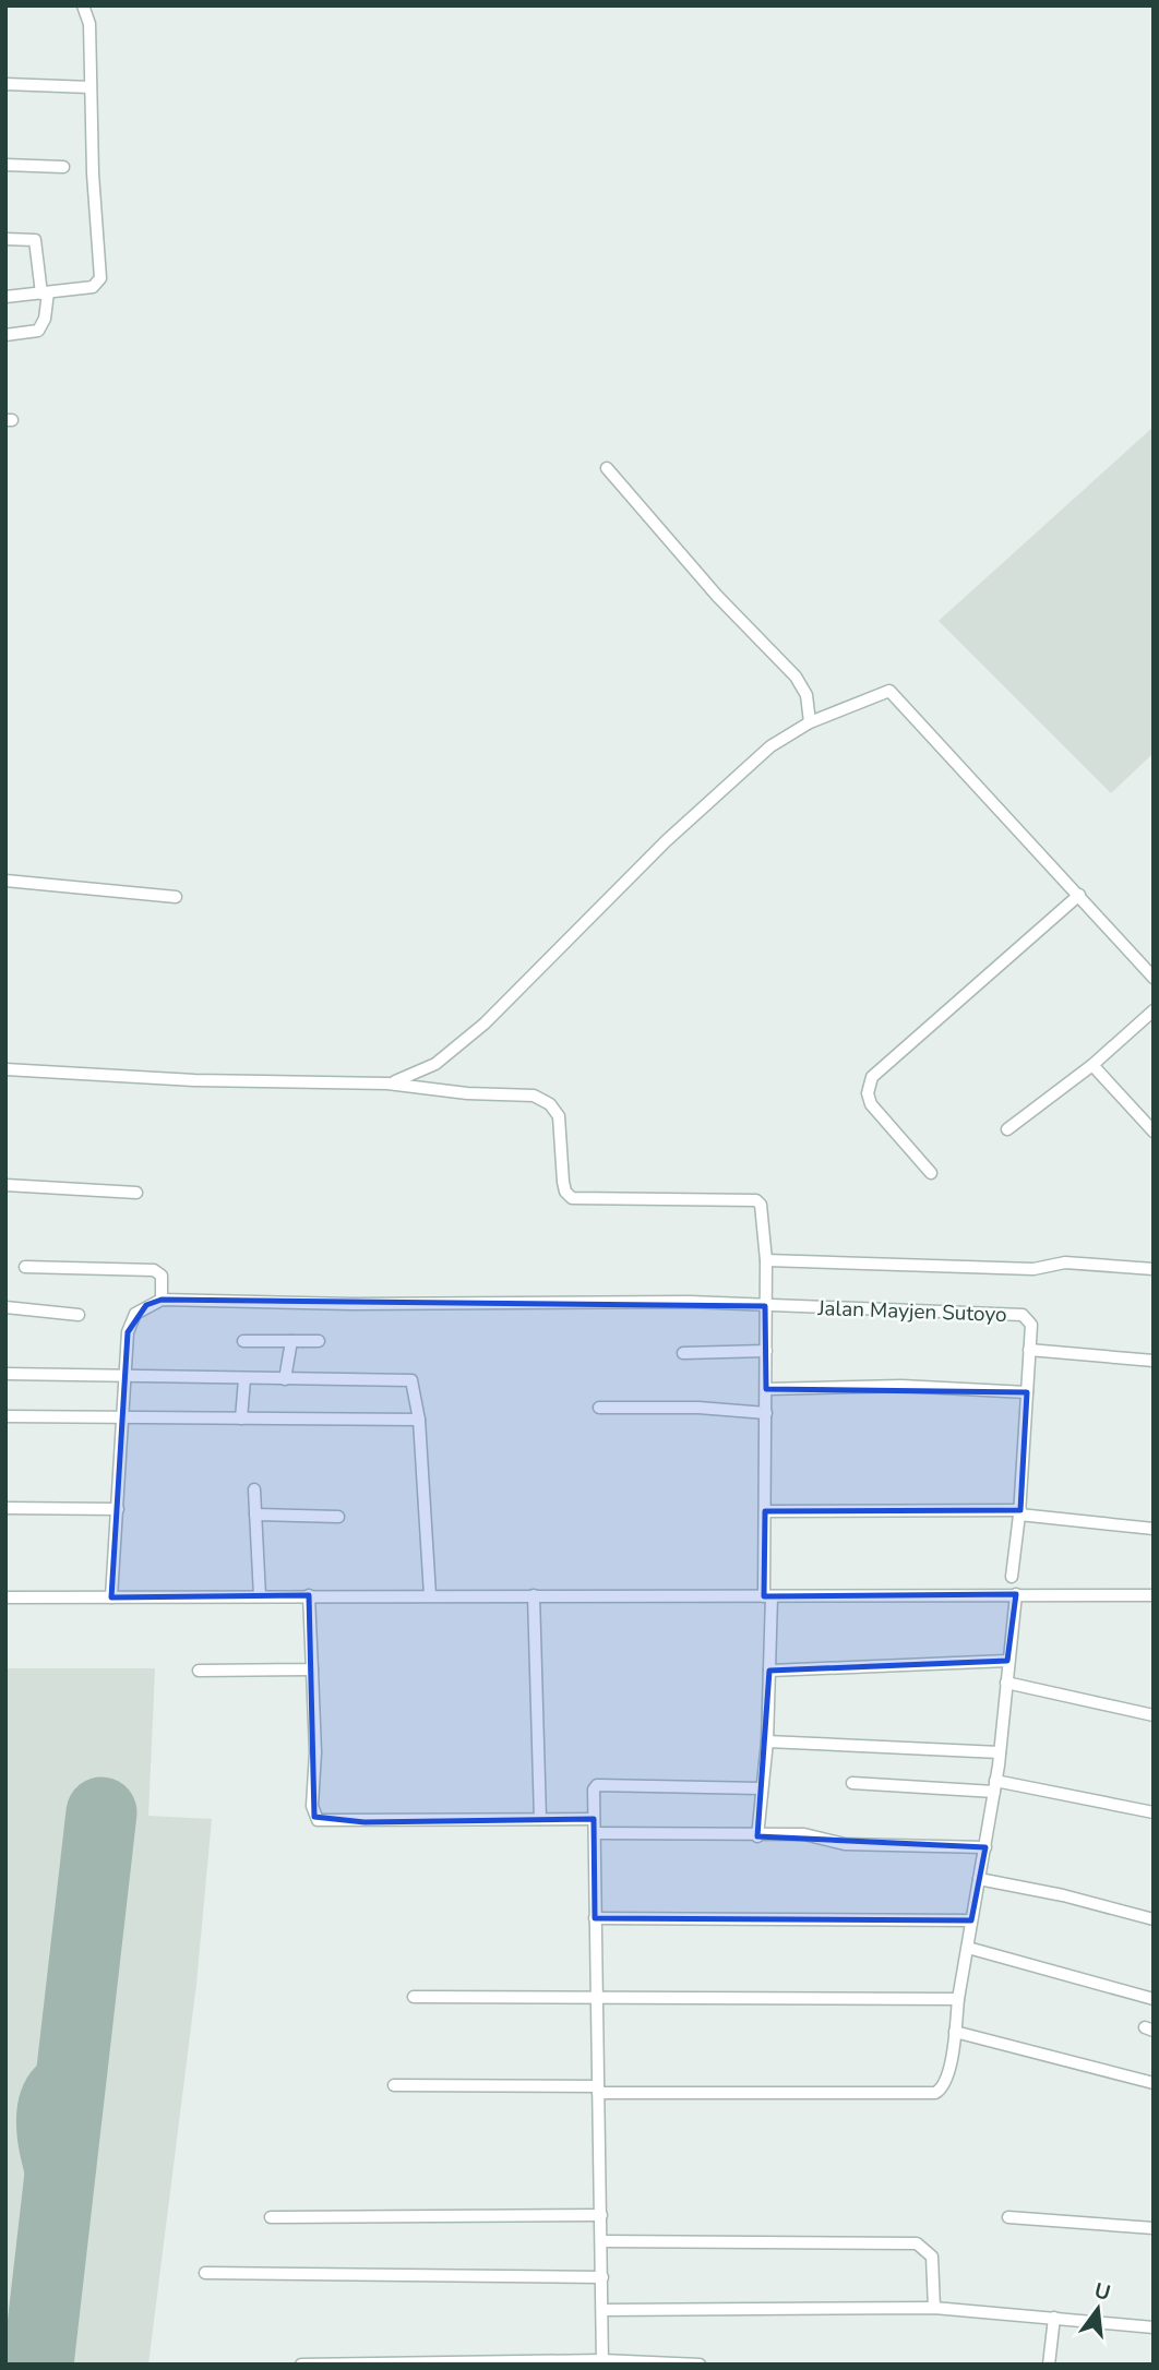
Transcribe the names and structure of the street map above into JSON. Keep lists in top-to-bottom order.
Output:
{
  "streets": {
    "street": ["Jalan Mayjen Sutoyo"]
  },
  "north": "top"
}
